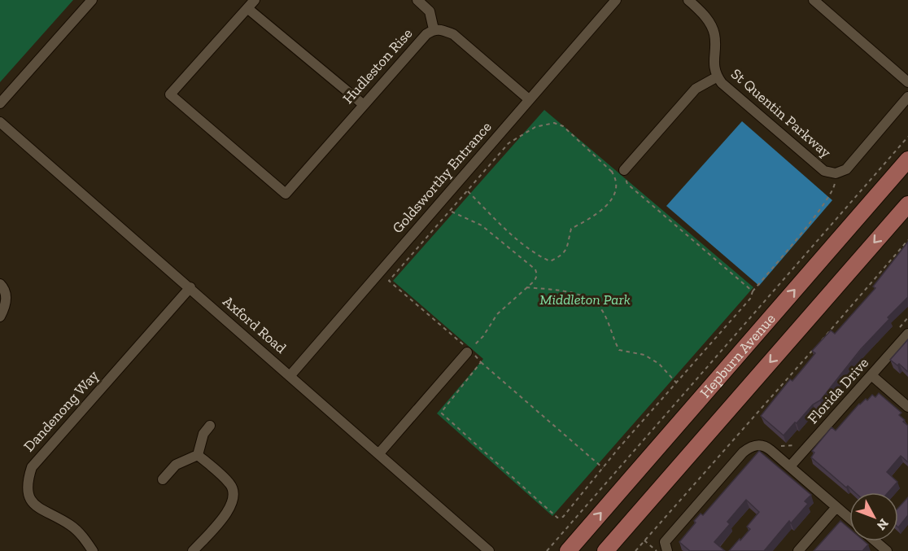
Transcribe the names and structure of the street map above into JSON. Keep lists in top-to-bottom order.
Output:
{
  "streets": {
    "main road": ["Hepburn Avenue"],
    "street": [
      "Hudleston Rise",
      "St Quentin Parkway",
      "Goldsworthy Entrance",
      "Axford Road",
      "Florida Drive",
      "Dandenong Way"
    ]
  },
  "crossings": [
    ["Hudleston Rise", "Goldsworthy Entrance"],
    ["Goldsworthy Entrance", "Axford Road"],
    ["Axford Road", "Dandenong Way"]
  ],
  "parks": ["Middleton Park"],
  "north": "bottom right"
}
